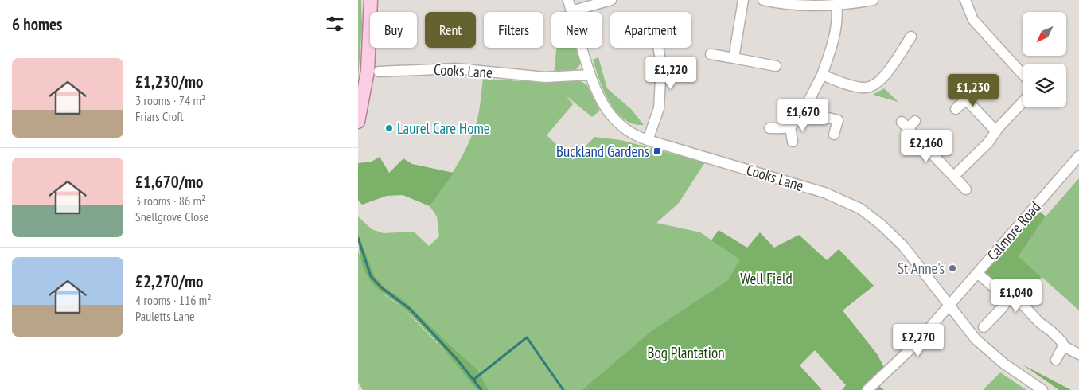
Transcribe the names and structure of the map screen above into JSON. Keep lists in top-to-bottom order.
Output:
{
  "streets": {
    "street": ["Cooks Lane", "Calmore Road"]
  },
  "crossings": [
    ["Cooks Lane", "Calmore Road"]
  ],
  "parks": ["Well Field", "Bog Plantation"],
  "places": {
    "other": ["Laurel Care Home", "St Anne's"],
    "transit": ["Buckland Gardens"]
  },
  "north": "bottom left",
  "page": {
    "heading": "6 homes",
    "chip": [
      "Buy",
      "Rent",
      "Filters",
      "New",
      "Apartment"
    ],
    "list": [
      {
        "name": "£1,230/mo",
        "note": "3 rooms · 74 m² · Friars Croft"
      },
      {
        "name": "£1,670/mo",
        "note": "3 rooms · 86 m² · Snellgrove Close"
      },
      {
        "name": "£2,270/mo",
        "note": "4 rooms · 116 m² · Pauletts Lane"
      }
    ],
    "price": [
      "£1,220",
      "£1,230",
      "£1,670",
      "£2,160",
      "£1,040",
      "£2,270"
    ]
  }
}
